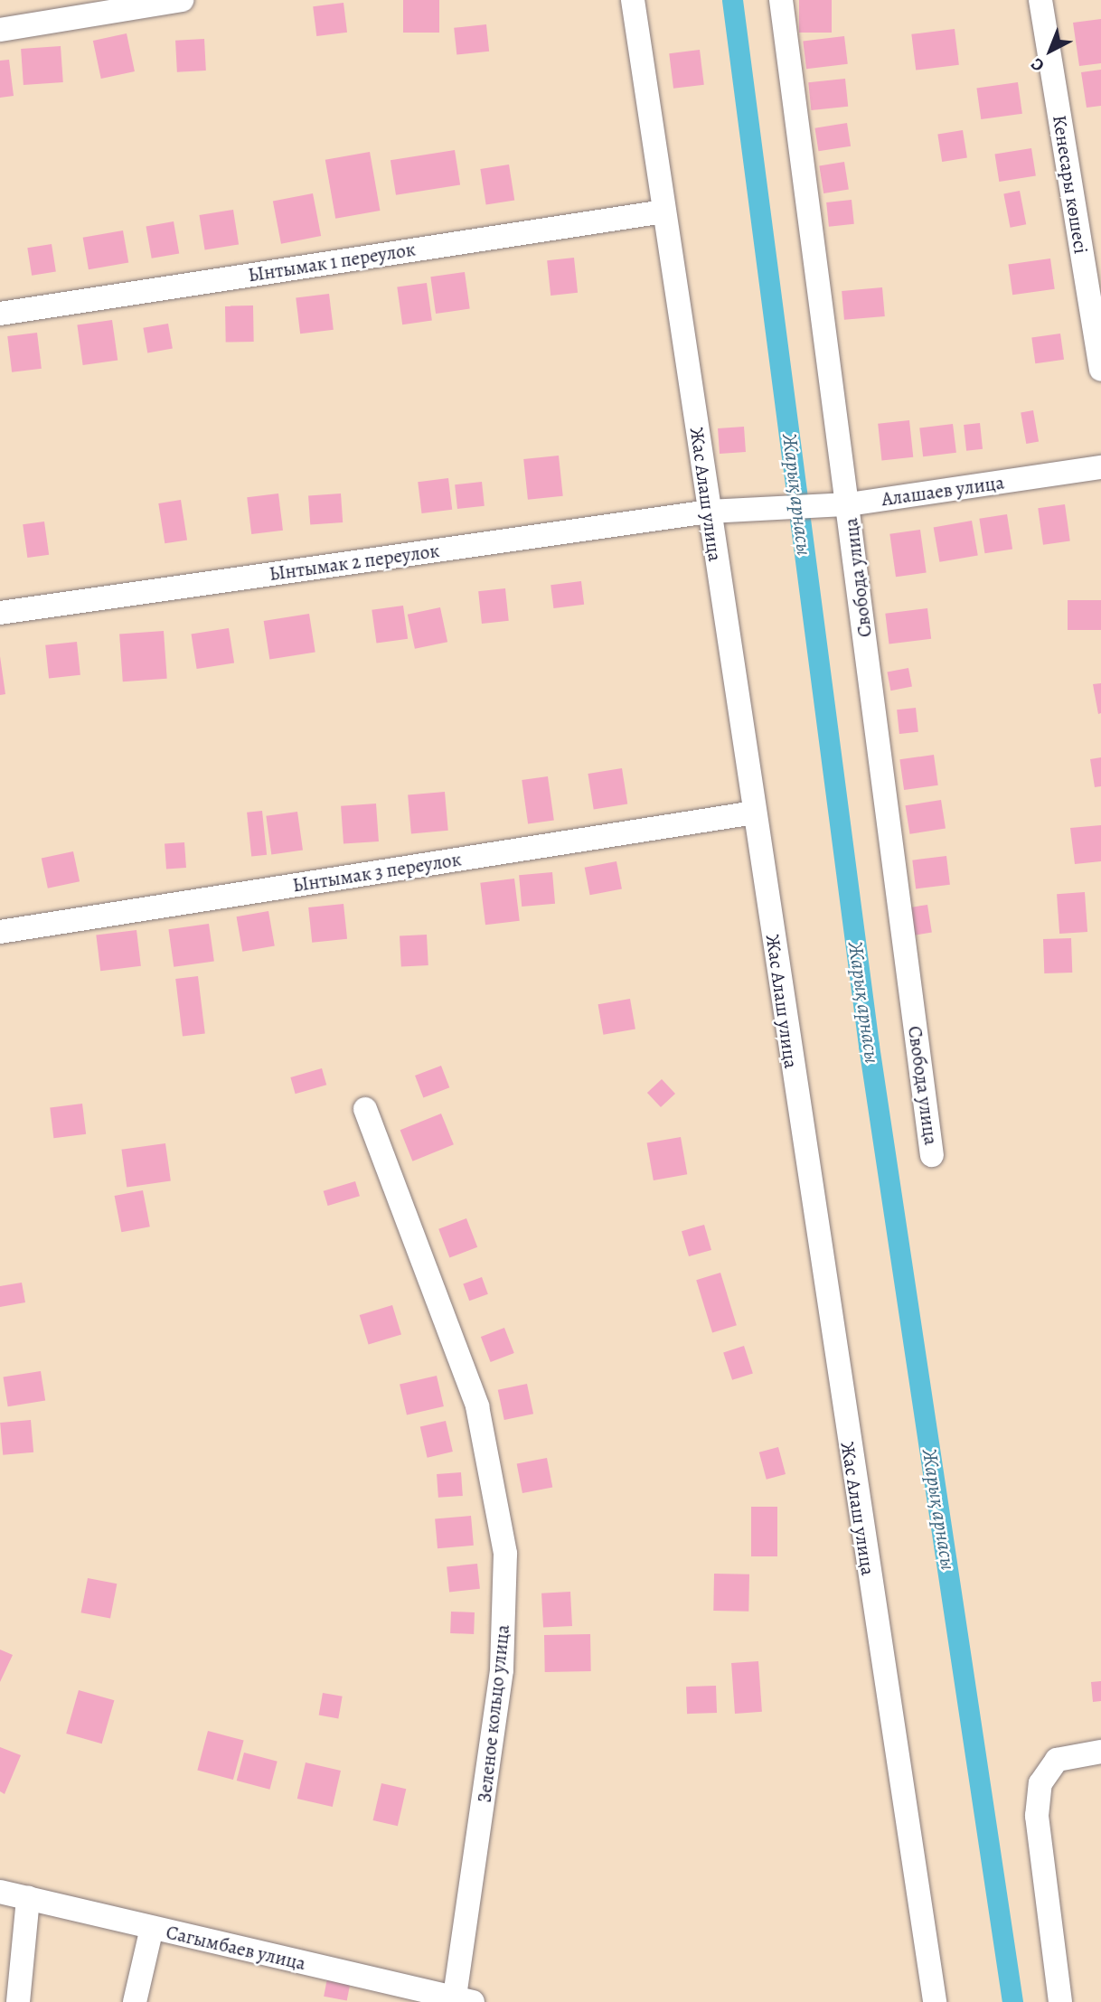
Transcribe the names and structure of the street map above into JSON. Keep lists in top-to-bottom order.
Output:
{
  "streets": {
    "street": [
      "Кенесары көшесі",
      "Ынтымак 1 переулок",
      "Алашаев улица",
      "Жас Алаш улица",
      "Ынтымак 2 переулок",
      "Свобода улица",
      "Ынтымак 3 переулок",
      "Зеленое кольцо улица",
      "Сагымбаев улица"
    ]
  },
  "crossings": [
    ["Ынтымак 1 переулок", "Жас Алаш улица"],
    ["Алашаев улица", "Жас Алаш улица"],
    ["Алашаев улица", "Ынтымак 2 переулок"],
    ["Алашаев улица", "Свобода улица"],
    ["Жас Алаш улица", "Ынтымак 2 переулок"],
    ["Жас Алаш улица", "Ынтымак 3 переулок"],
    ["Зеленое кольцо улица", "Сагымбаев улица"]
  ],
  "water": ["Жарық арнасы"],
  "north": "bottom left"
}
